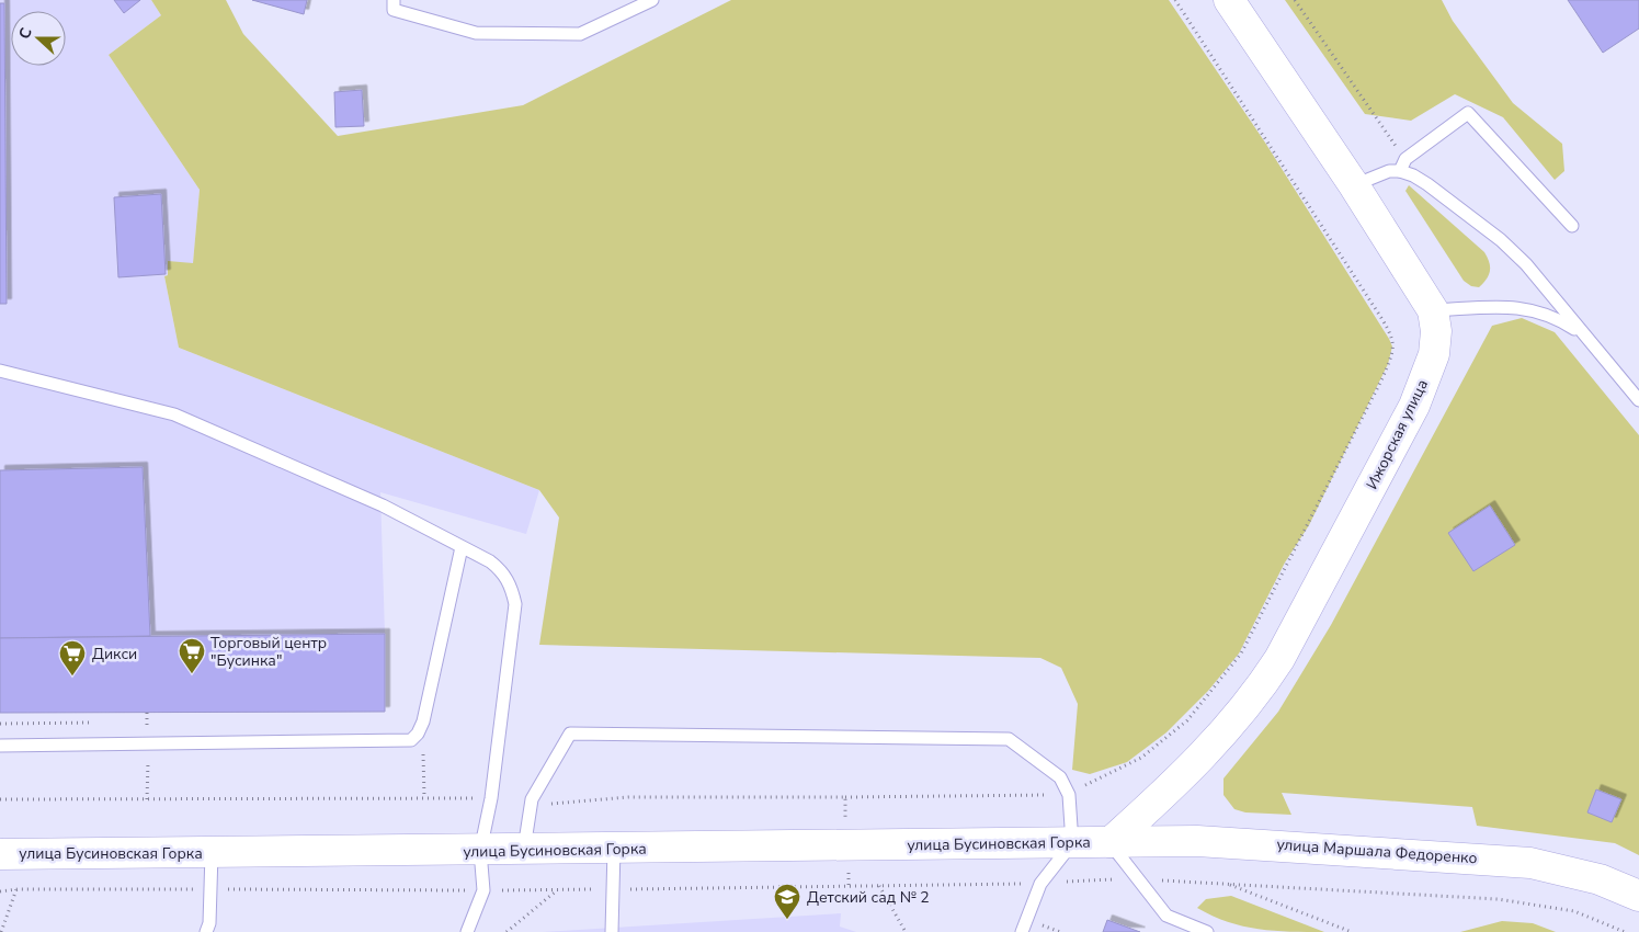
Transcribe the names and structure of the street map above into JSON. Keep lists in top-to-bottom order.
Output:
{
  "streets": {
    "street": ["Ижорская улица", "улица Бусиновская Горка", "улица Маршала Федоренко"]
  },
  "crossings": [
    ["Ижорская улица", "улица Бусиновская Горка"],
    ["Ижорская улица", "улица Маршала Федоренко"],
    ["улица Бусиновская Горка", "улица Маршала Федоренко"]
  ],
  "places": {
    "supermarket": ["Торговый центр \"Бусинка\"", "Дикси"],
    "school or university": ["Детский сад № 2"]
  },
  "north": "left"
}
